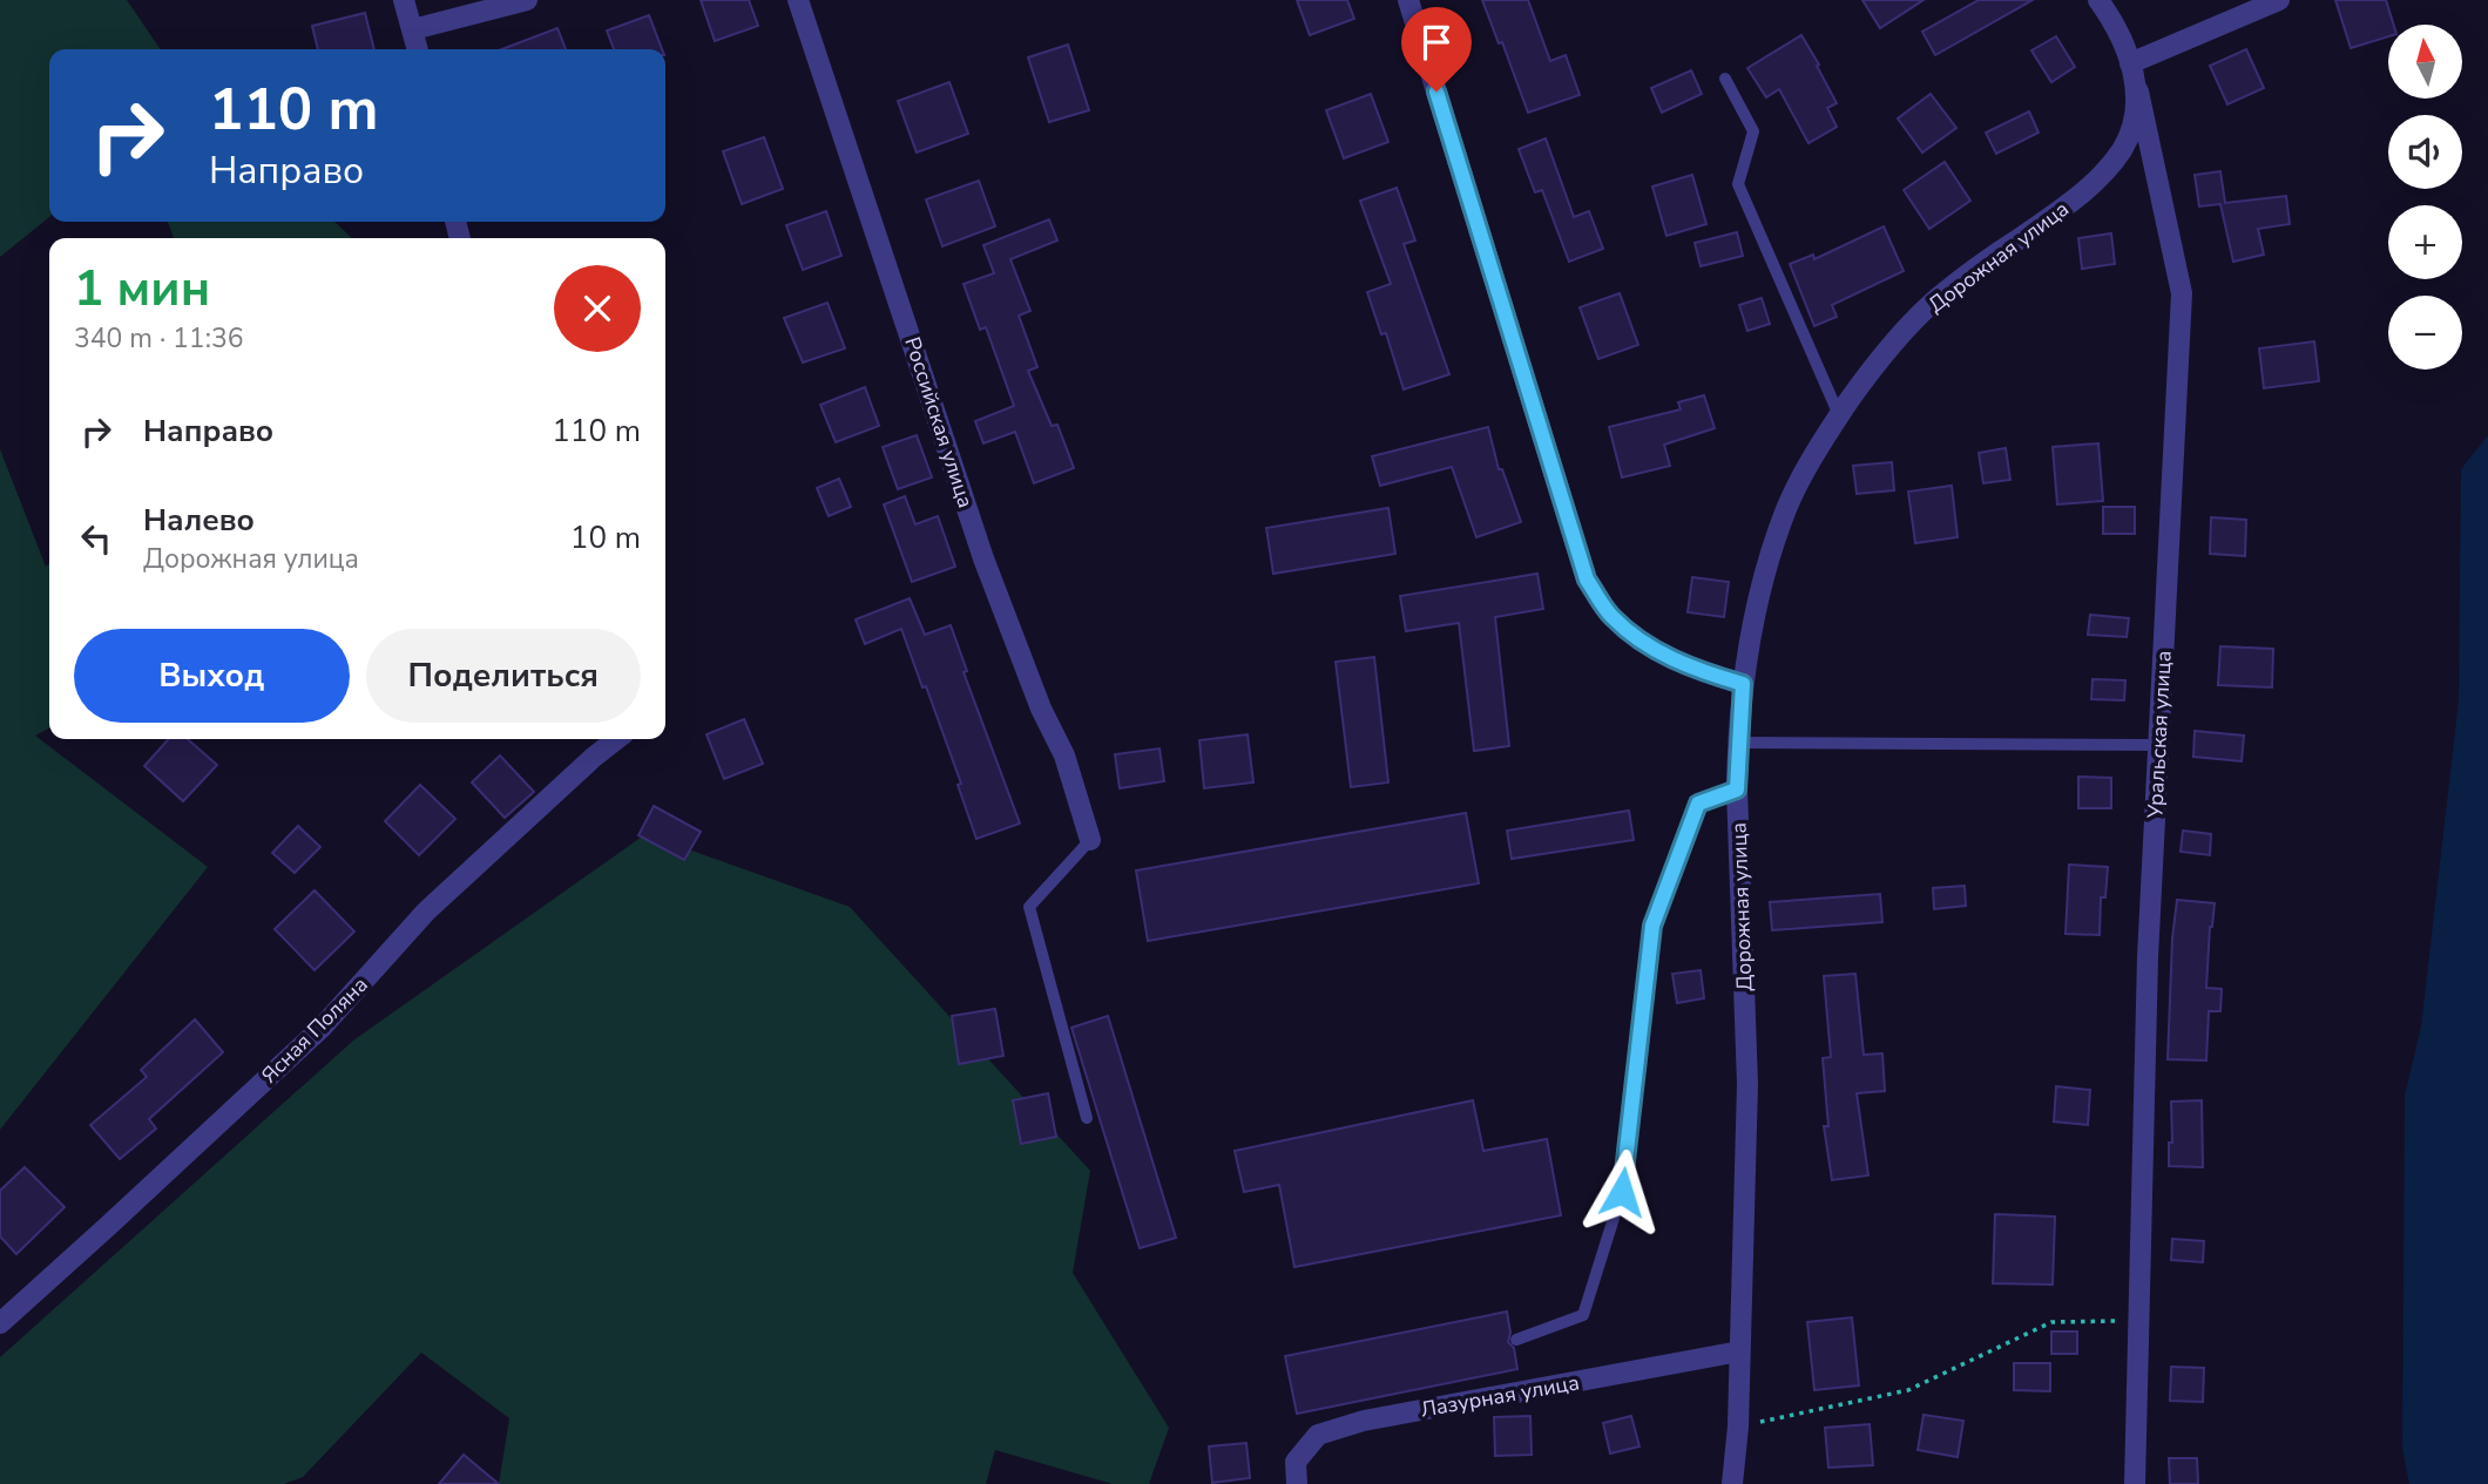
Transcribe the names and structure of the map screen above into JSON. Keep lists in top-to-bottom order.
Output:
{
  "streets": {
    "street": [
      "Дорожная улица",
      "Российская улица",
      "Уральская улица",
      "Ясная Поляна",
      "Лазурная улица"
    ]
  },
  "crossings": [
    ["Дорожная улица", "Уральская улица"],
    ["Дорожная улица", "Лазурная улица"]
  ],
  "north": "top",
  "page": {
    "map_buttons": ["+", "−"],
    "turn": ["110 m", "Направо"],
    "heading": ["1 мин", "340 m · 11:36"],
    "list": [
      {
        "name": "Направо",
        "value": "110 m"
      },
      {
        "name": "Налево",
        "note": "Дорожная улица",
        "value": "10 m"
      }
    ],
    "buttons": ["Выход", "Поделиться"]
  }
}
